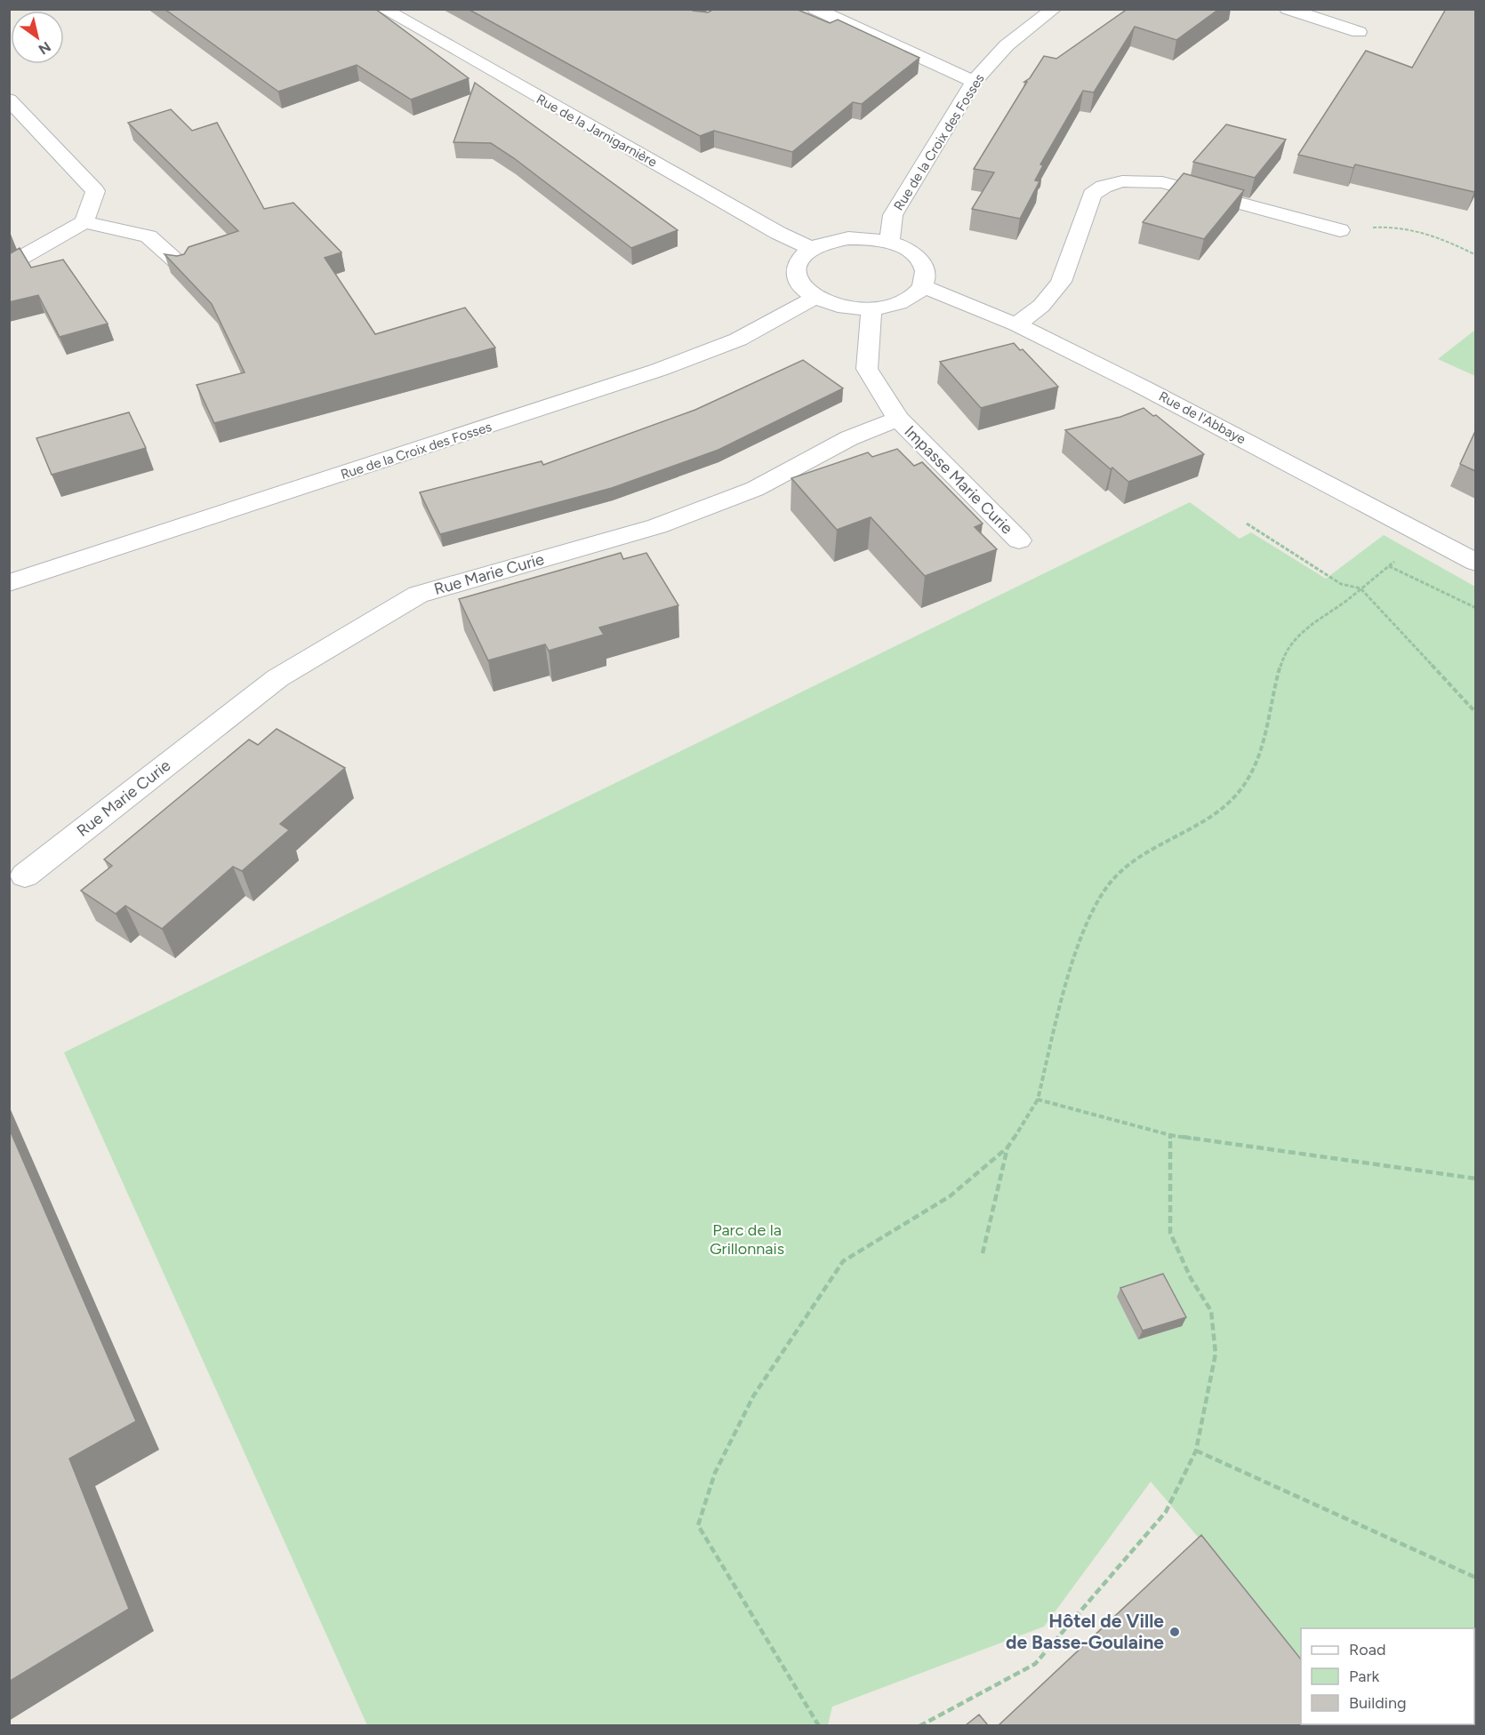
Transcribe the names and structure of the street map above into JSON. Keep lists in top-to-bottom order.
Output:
{
  "streets": {
    "street": [
      "Rue de la Jarnigarnière",
      "Rue de la Croix des Fosses",
      "Rue de l'Abbaye",
      "Impasse Marie Curie",
      "Rue Marie Curie"
    ]
  },
  "crossings": [
    ["Rue de la Jarnigarnière", "Rue de la Croix des Fosses"],
    ["Rue de la Jarnigarnière", "Rue de l'Abbaye"],
    ["Rue de la Croix des Fosses", "Rue de l'Abbaye"],
    ["Impasse Marie Curie", "Rue Marie Curie"]
  ],
  "parks": ["Parc de la Grillonnais"],
  "places": ["Hôtel de Ville de Basse-Goulaine"],
  "legend": ["Road", "Park", "Building"],
  "north": "bottom right"
}
